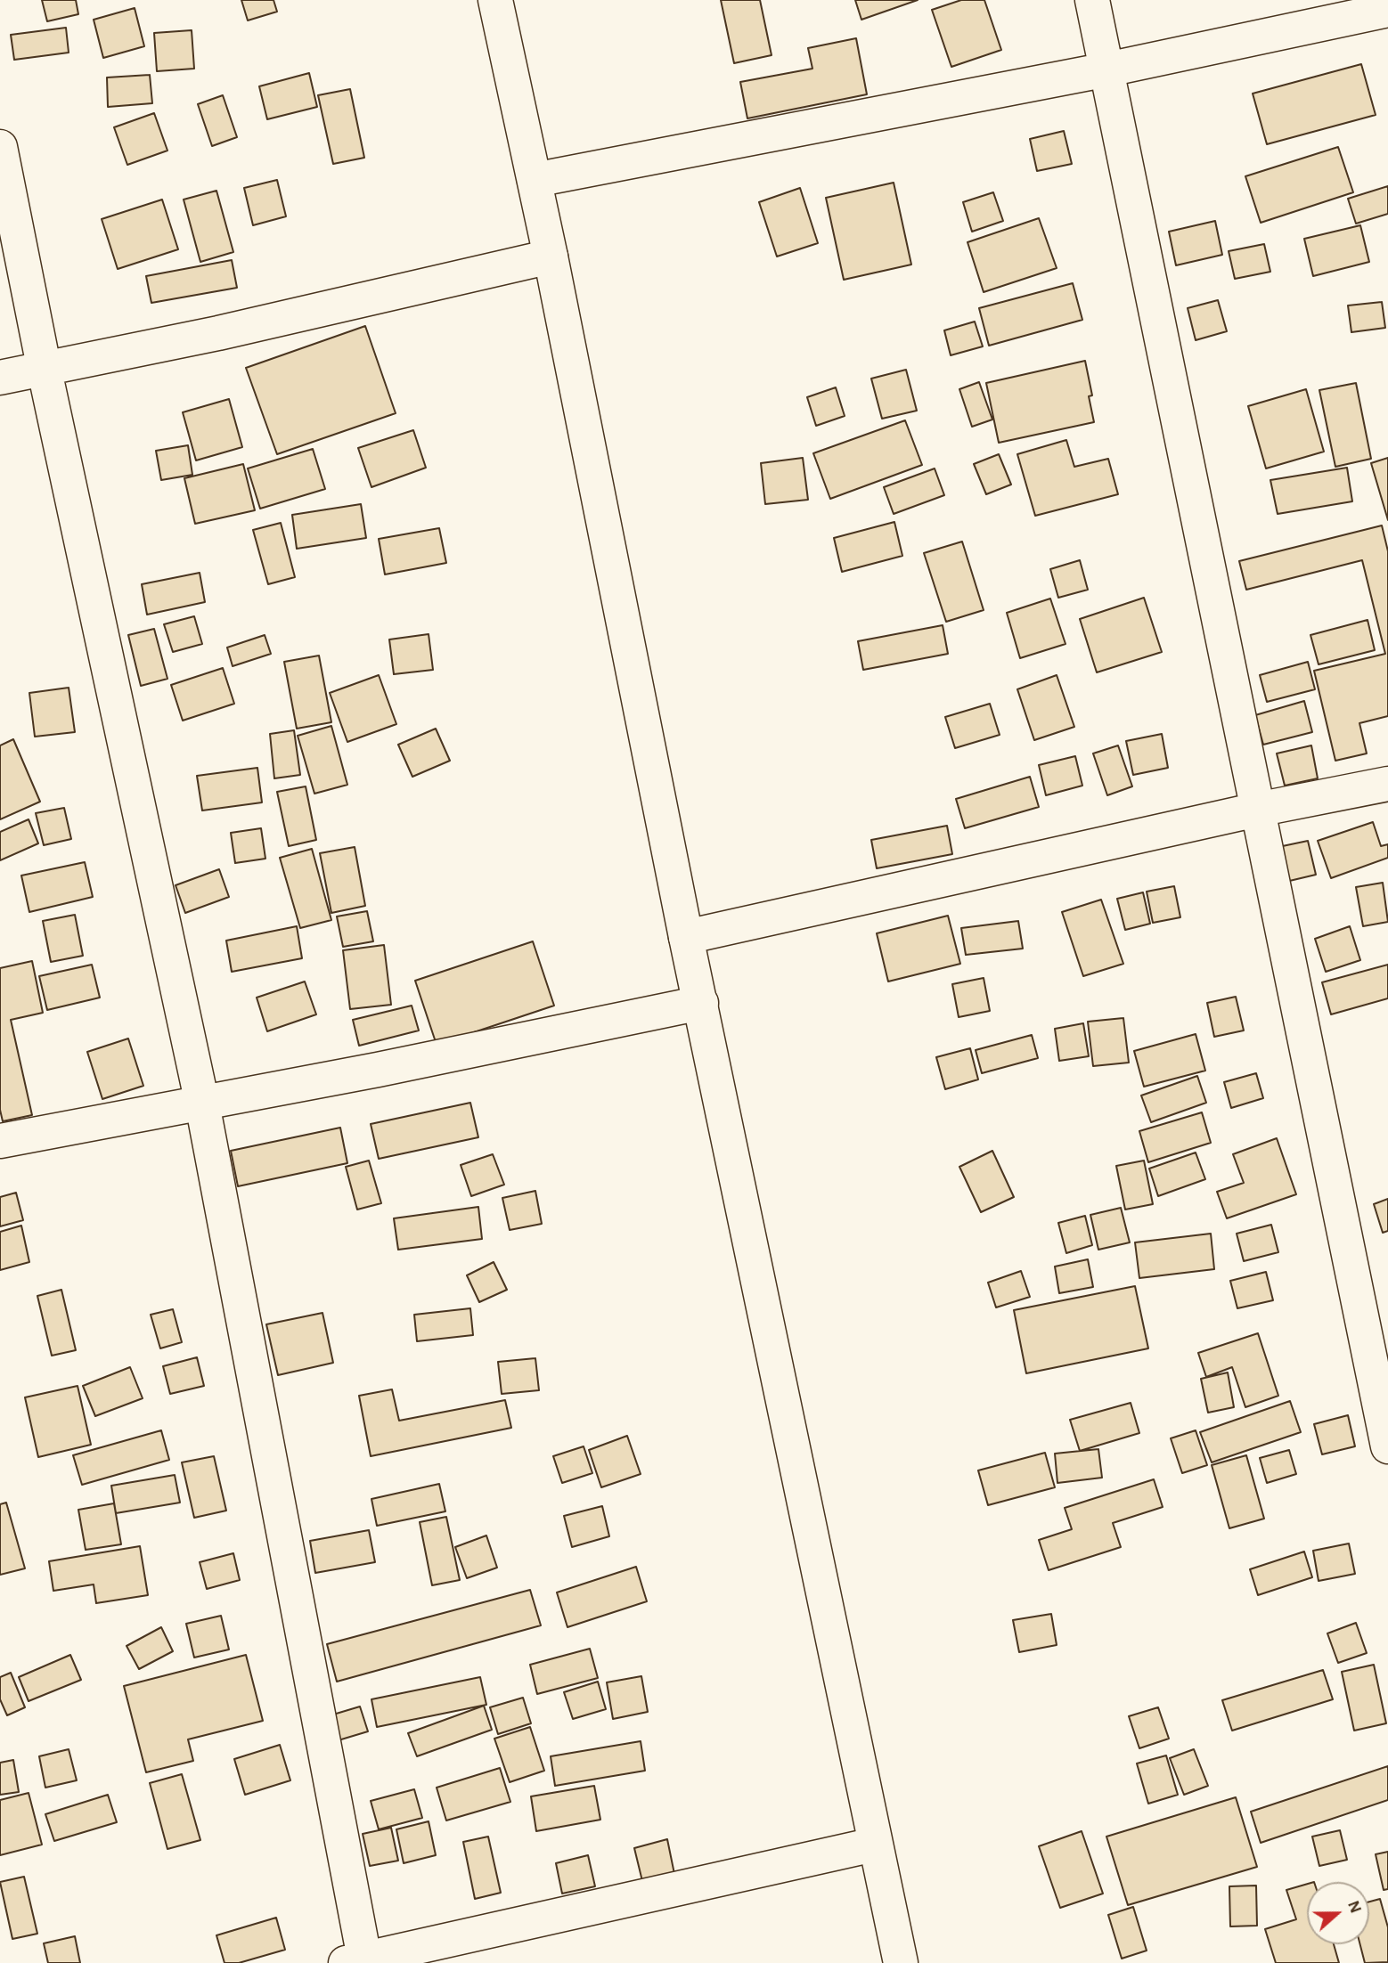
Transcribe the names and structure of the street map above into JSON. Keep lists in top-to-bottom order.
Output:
{
  "north": "right"
}
